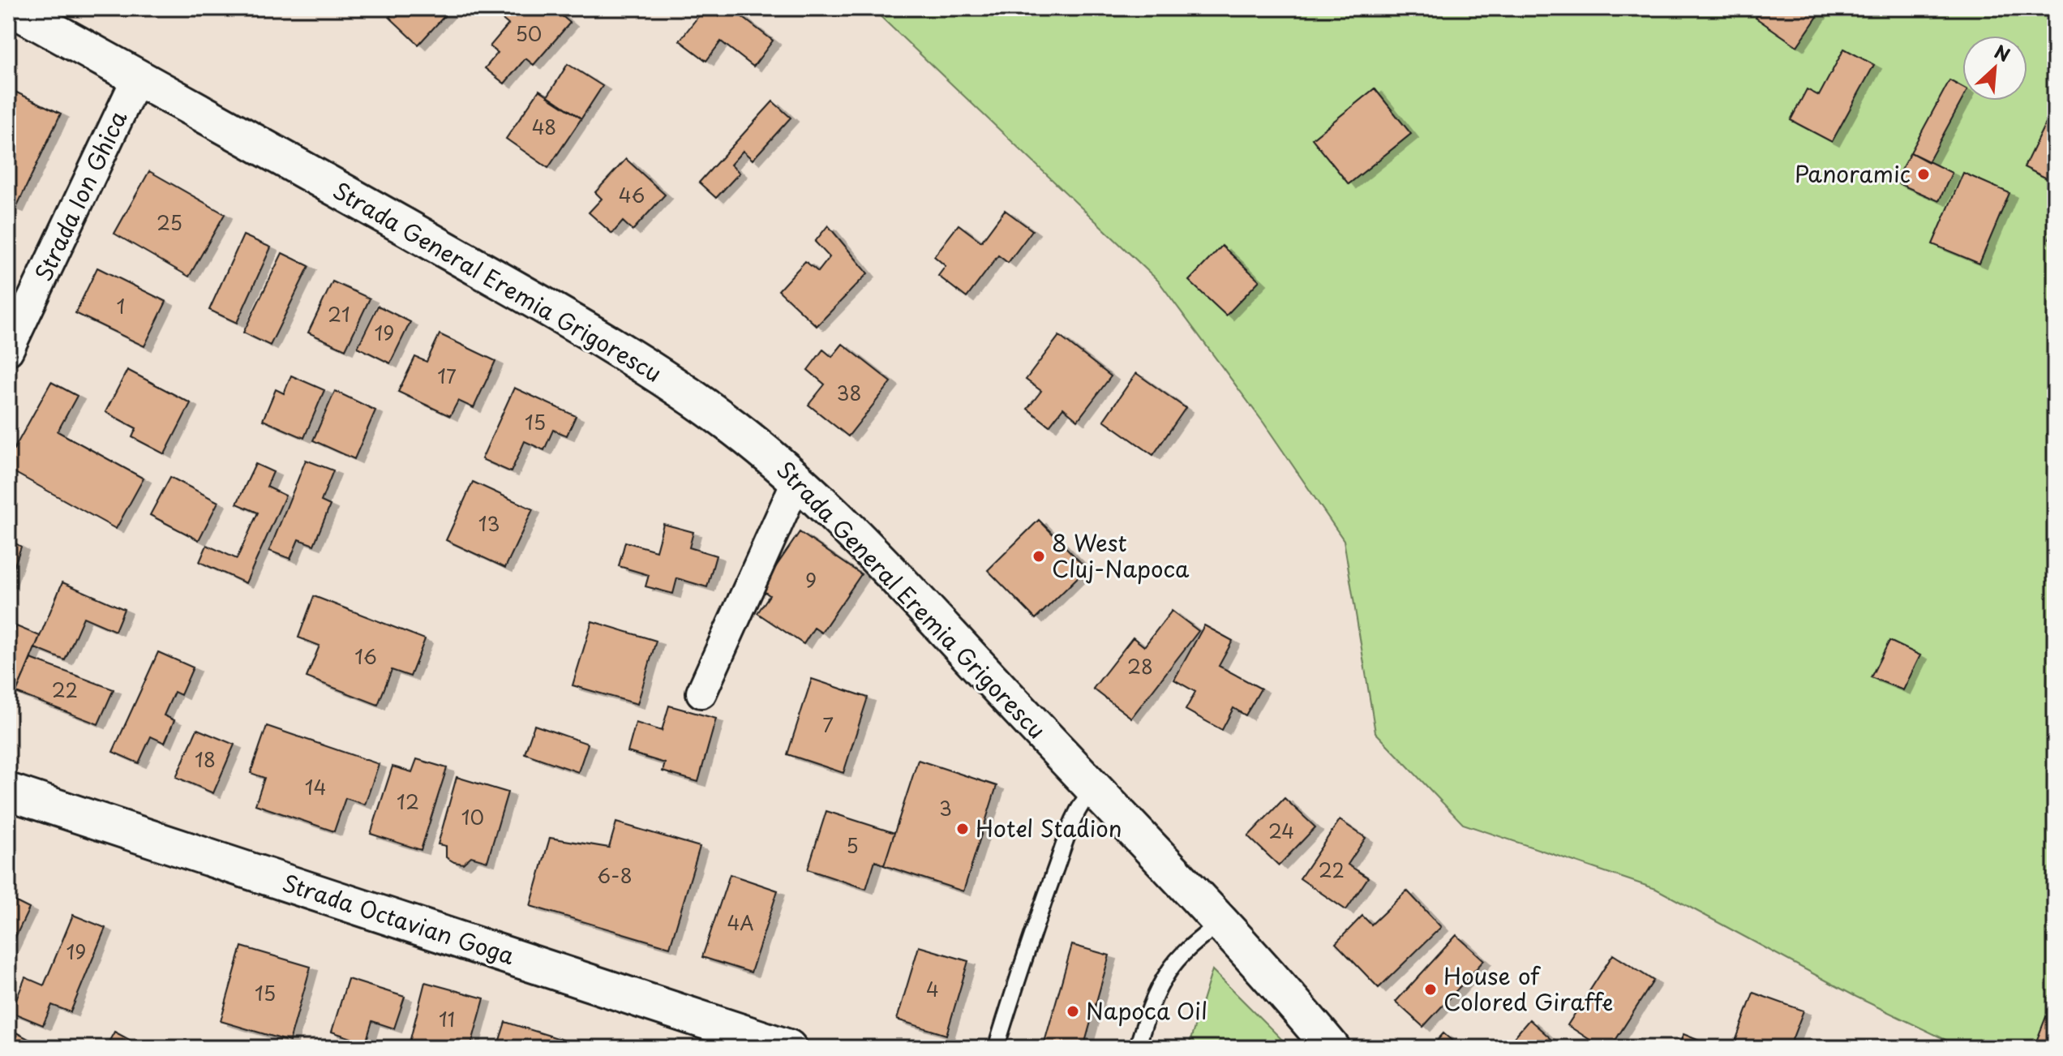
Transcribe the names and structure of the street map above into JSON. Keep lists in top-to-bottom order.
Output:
{
  "streets": {
    "main road": ["Strada General Eremia Grigorescu", "Strada Octavian Goga"],
    "street": ["Strada Ion Ghica"]
  },
  "crossings": [
    ["Strada Ion Ghica", "Strada General Eremia Grigorescu"]
  ],
  "places": [
    "Panoramic",
    "8 West Cluj-Napoca",
    "Hotel Stadion",
    "House of Colored Giraffe",
    "Napoca Oil"
  ],
  "house_numbers": [
    "50",
    "48",
    "46",
    "25",
    "1",
    "21",
    "19",
    "17",
    "38",
    "15",
    "13",
    "9",
    "16",
    "28",
    "22",
    "7",
    "18",
    "14",
    "12",
    "3",
    "10",
    "24",
    "5",
    "22",
    "6-8",
    "4A",
    "19",
    "4",
    "15",
    "11"
  ],
  "north": "top right"
}
